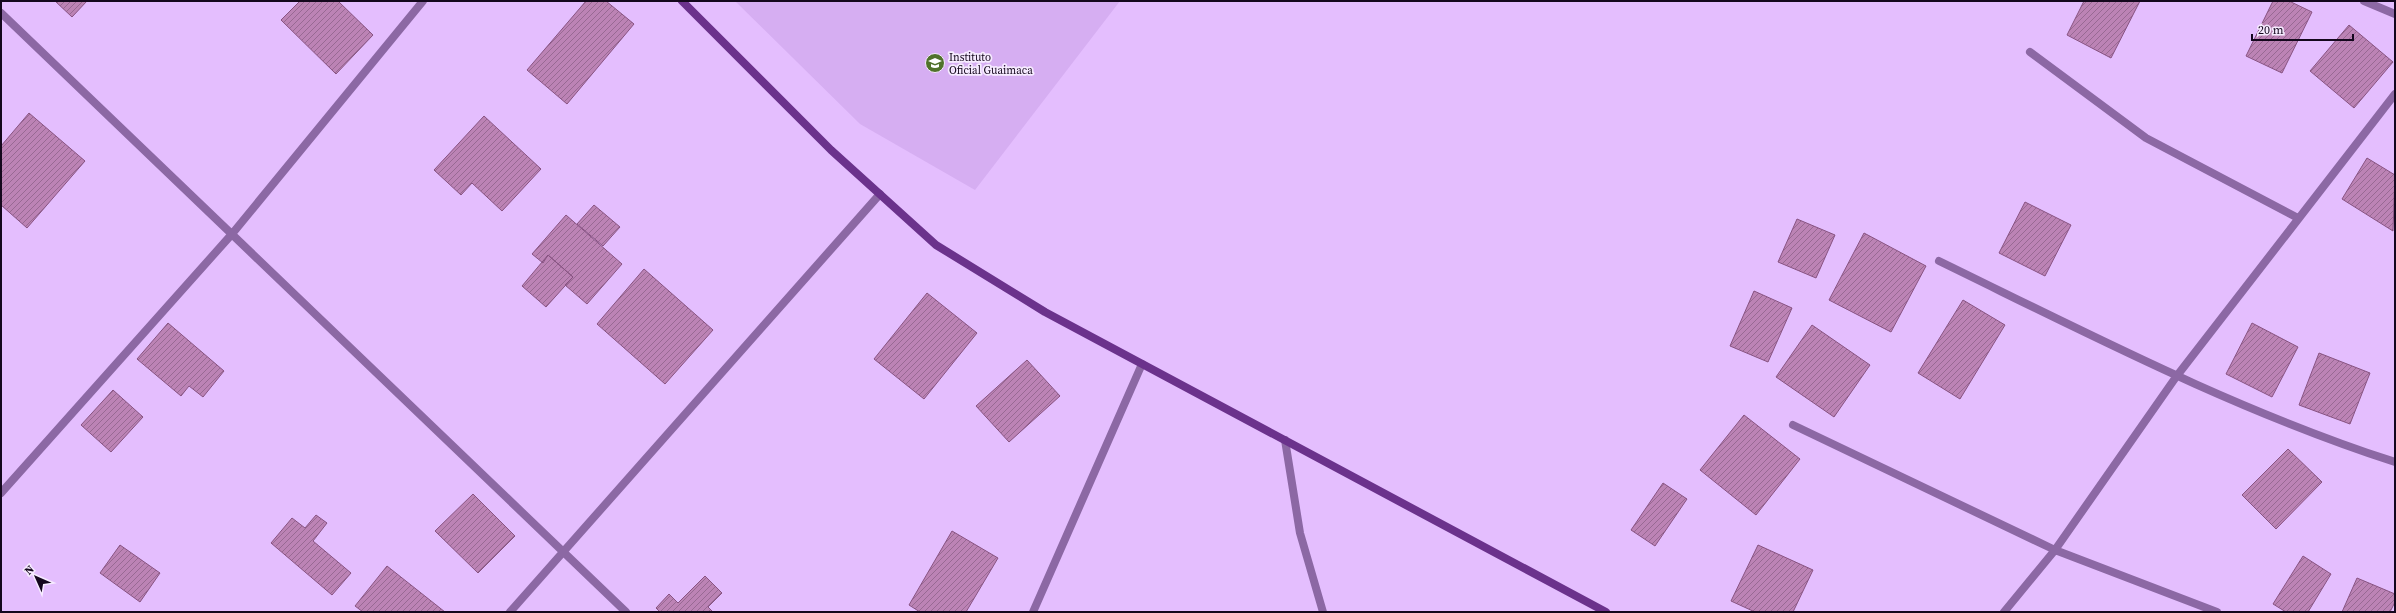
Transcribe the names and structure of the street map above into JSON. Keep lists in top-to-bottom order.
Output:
{
  "places": {
    "school or university": ["Instituto Oficial Guaimaca"]
  },
  "scale_bar": "20 m",
  "north": "top left"
}
